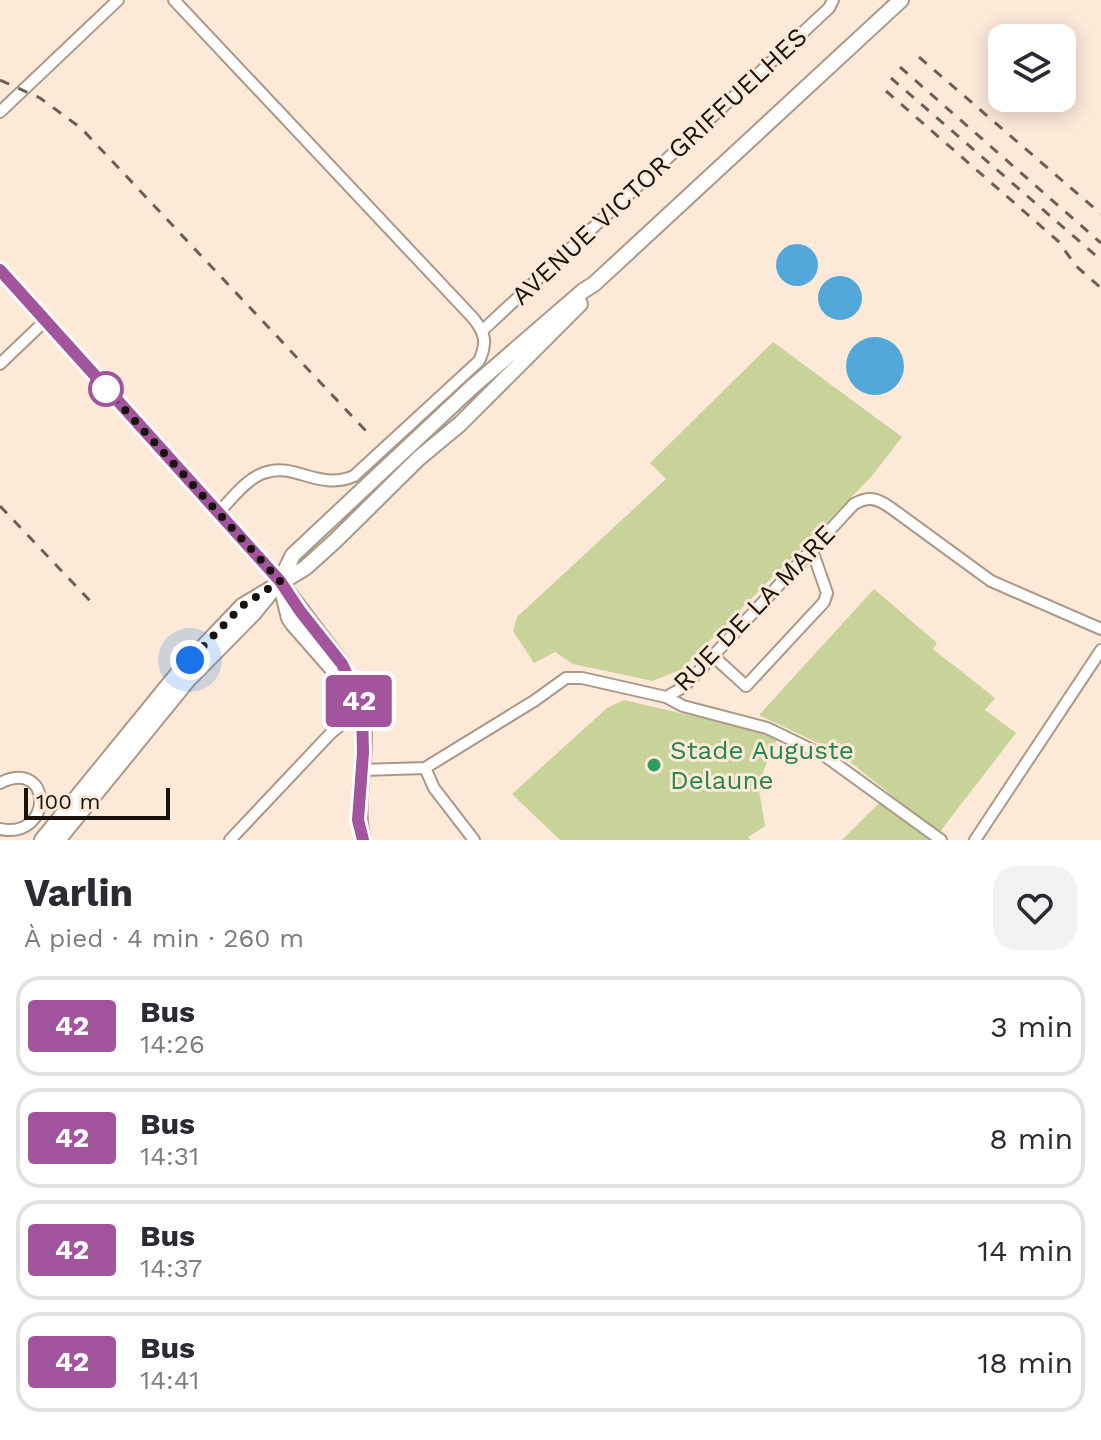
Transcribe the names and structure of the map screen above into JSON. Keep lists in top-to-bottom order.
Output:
{
  "streets": {
    "street": ["AVENUE VICTOR GRIFFUELHES", "RUE DE LA MARE"]
  },
  "places": ["Stade Auguste Delaune"],
  "lines": ["bus line 42"],
  "scale_bar": "100 m",
  "page": {
    "on_map": "42",
    "scale": "100 m",
    "heading": ["Varlin", "À pied · 4 min · 260 m"],
    "list": [
      {
        "mark": "42",
        "name": "Bus",
        "note": "14:26",
        "value": "3 min"
      },
      {
        "mark": "42",
        "name": "Bus",
        "note": "14:31",
        "value": "8 min"
      },
      {
        "mark": "42",
        "name": "Bus",
        "note": "14:37",
        "value": "14 min"
      },
      {
        "mark": "42",
        "name": "Bus",
        "note": "14:41",
        "value": "18 min"
      }
    ]
  }
}
